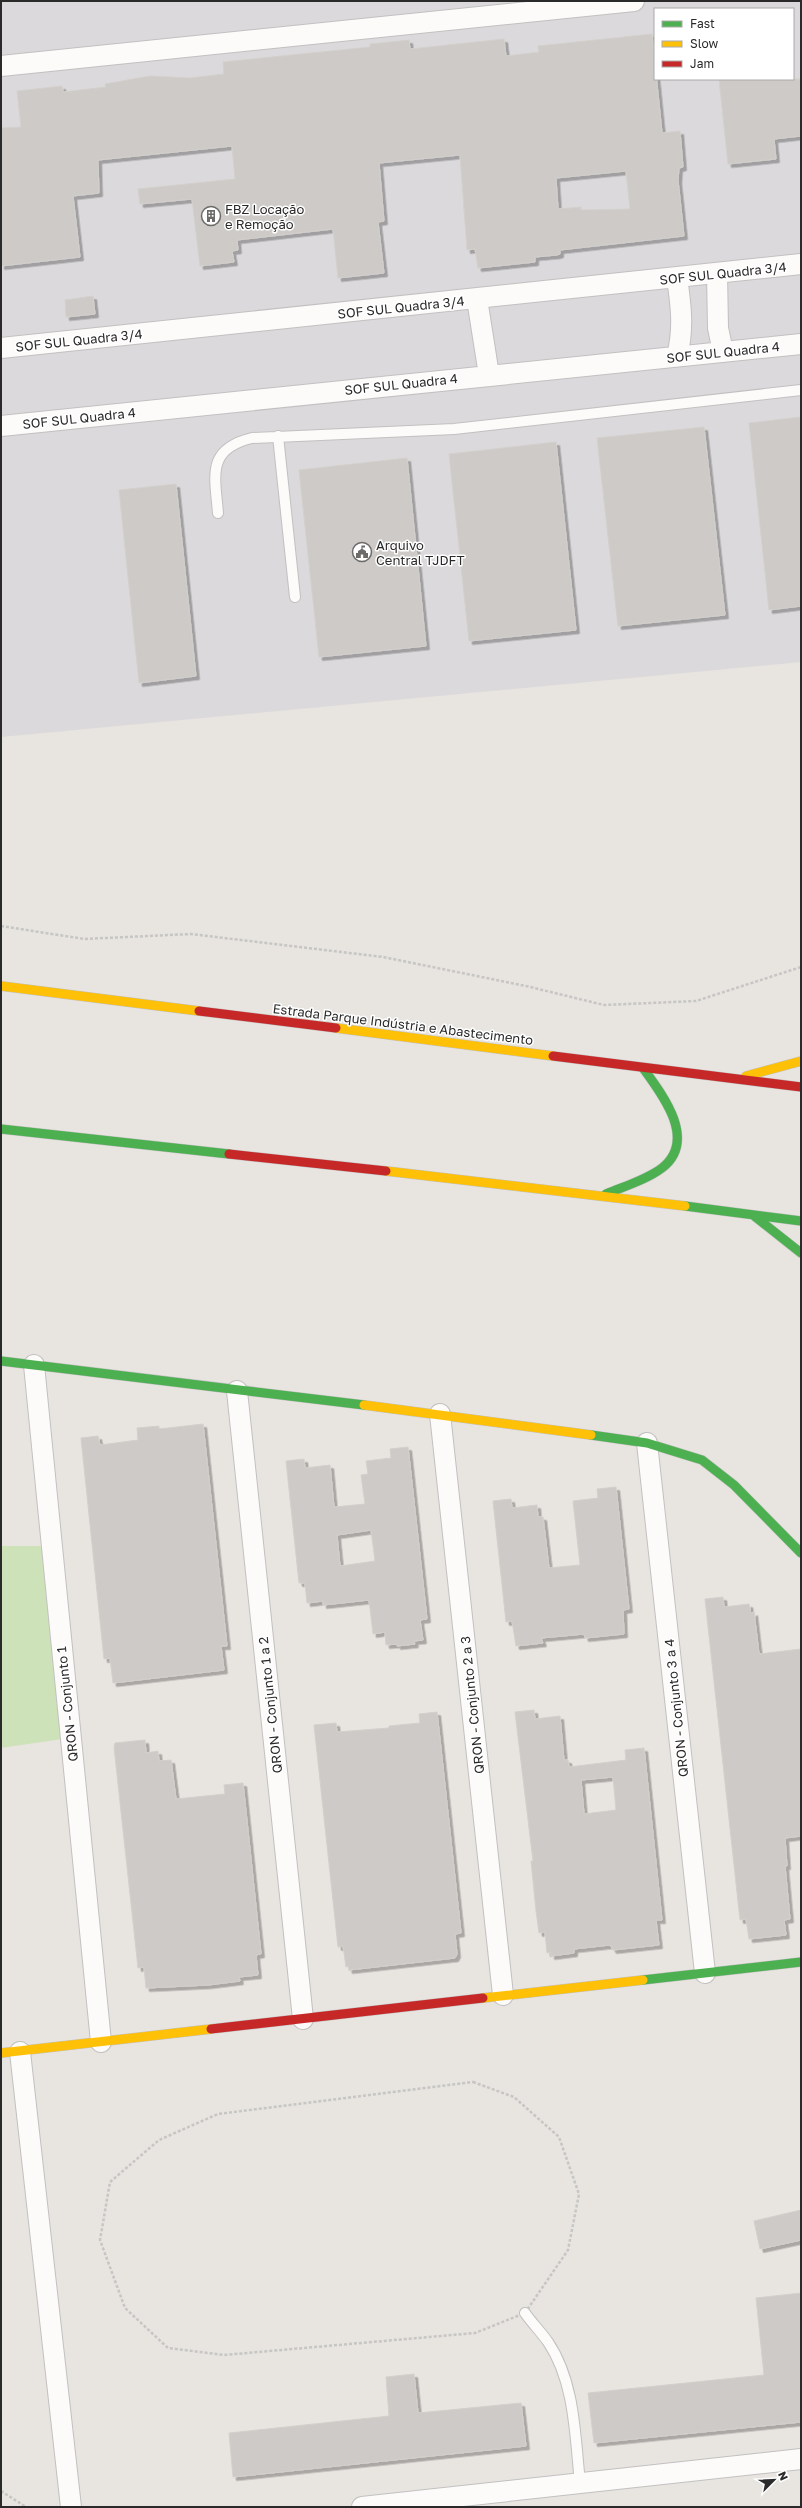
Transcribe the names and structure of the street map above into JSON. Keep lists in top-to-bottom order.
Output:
{
  "streets": {
    "main road": ["Estrada Parque Indústria e Abastecimento"],
    "street": [
      "SOF SUL Quadra 3/4",
      "SOF SUL Quadra 4",
      "QRON - Conjunto 1",
      "QRON - Conjunto 1 a 2",
      "QRON - Conjunto 2 a 3",
      "QRON - Conjunto 3 a 4"
    ]
  },
  "places": {
    "building": ["FBZ Locação e Remoção"],
    "public building": ["Arquivo Central TJDFT"]
  },
  "legend": ["Fast", "Slow", "Jam"],
  "north": "top right"
}
